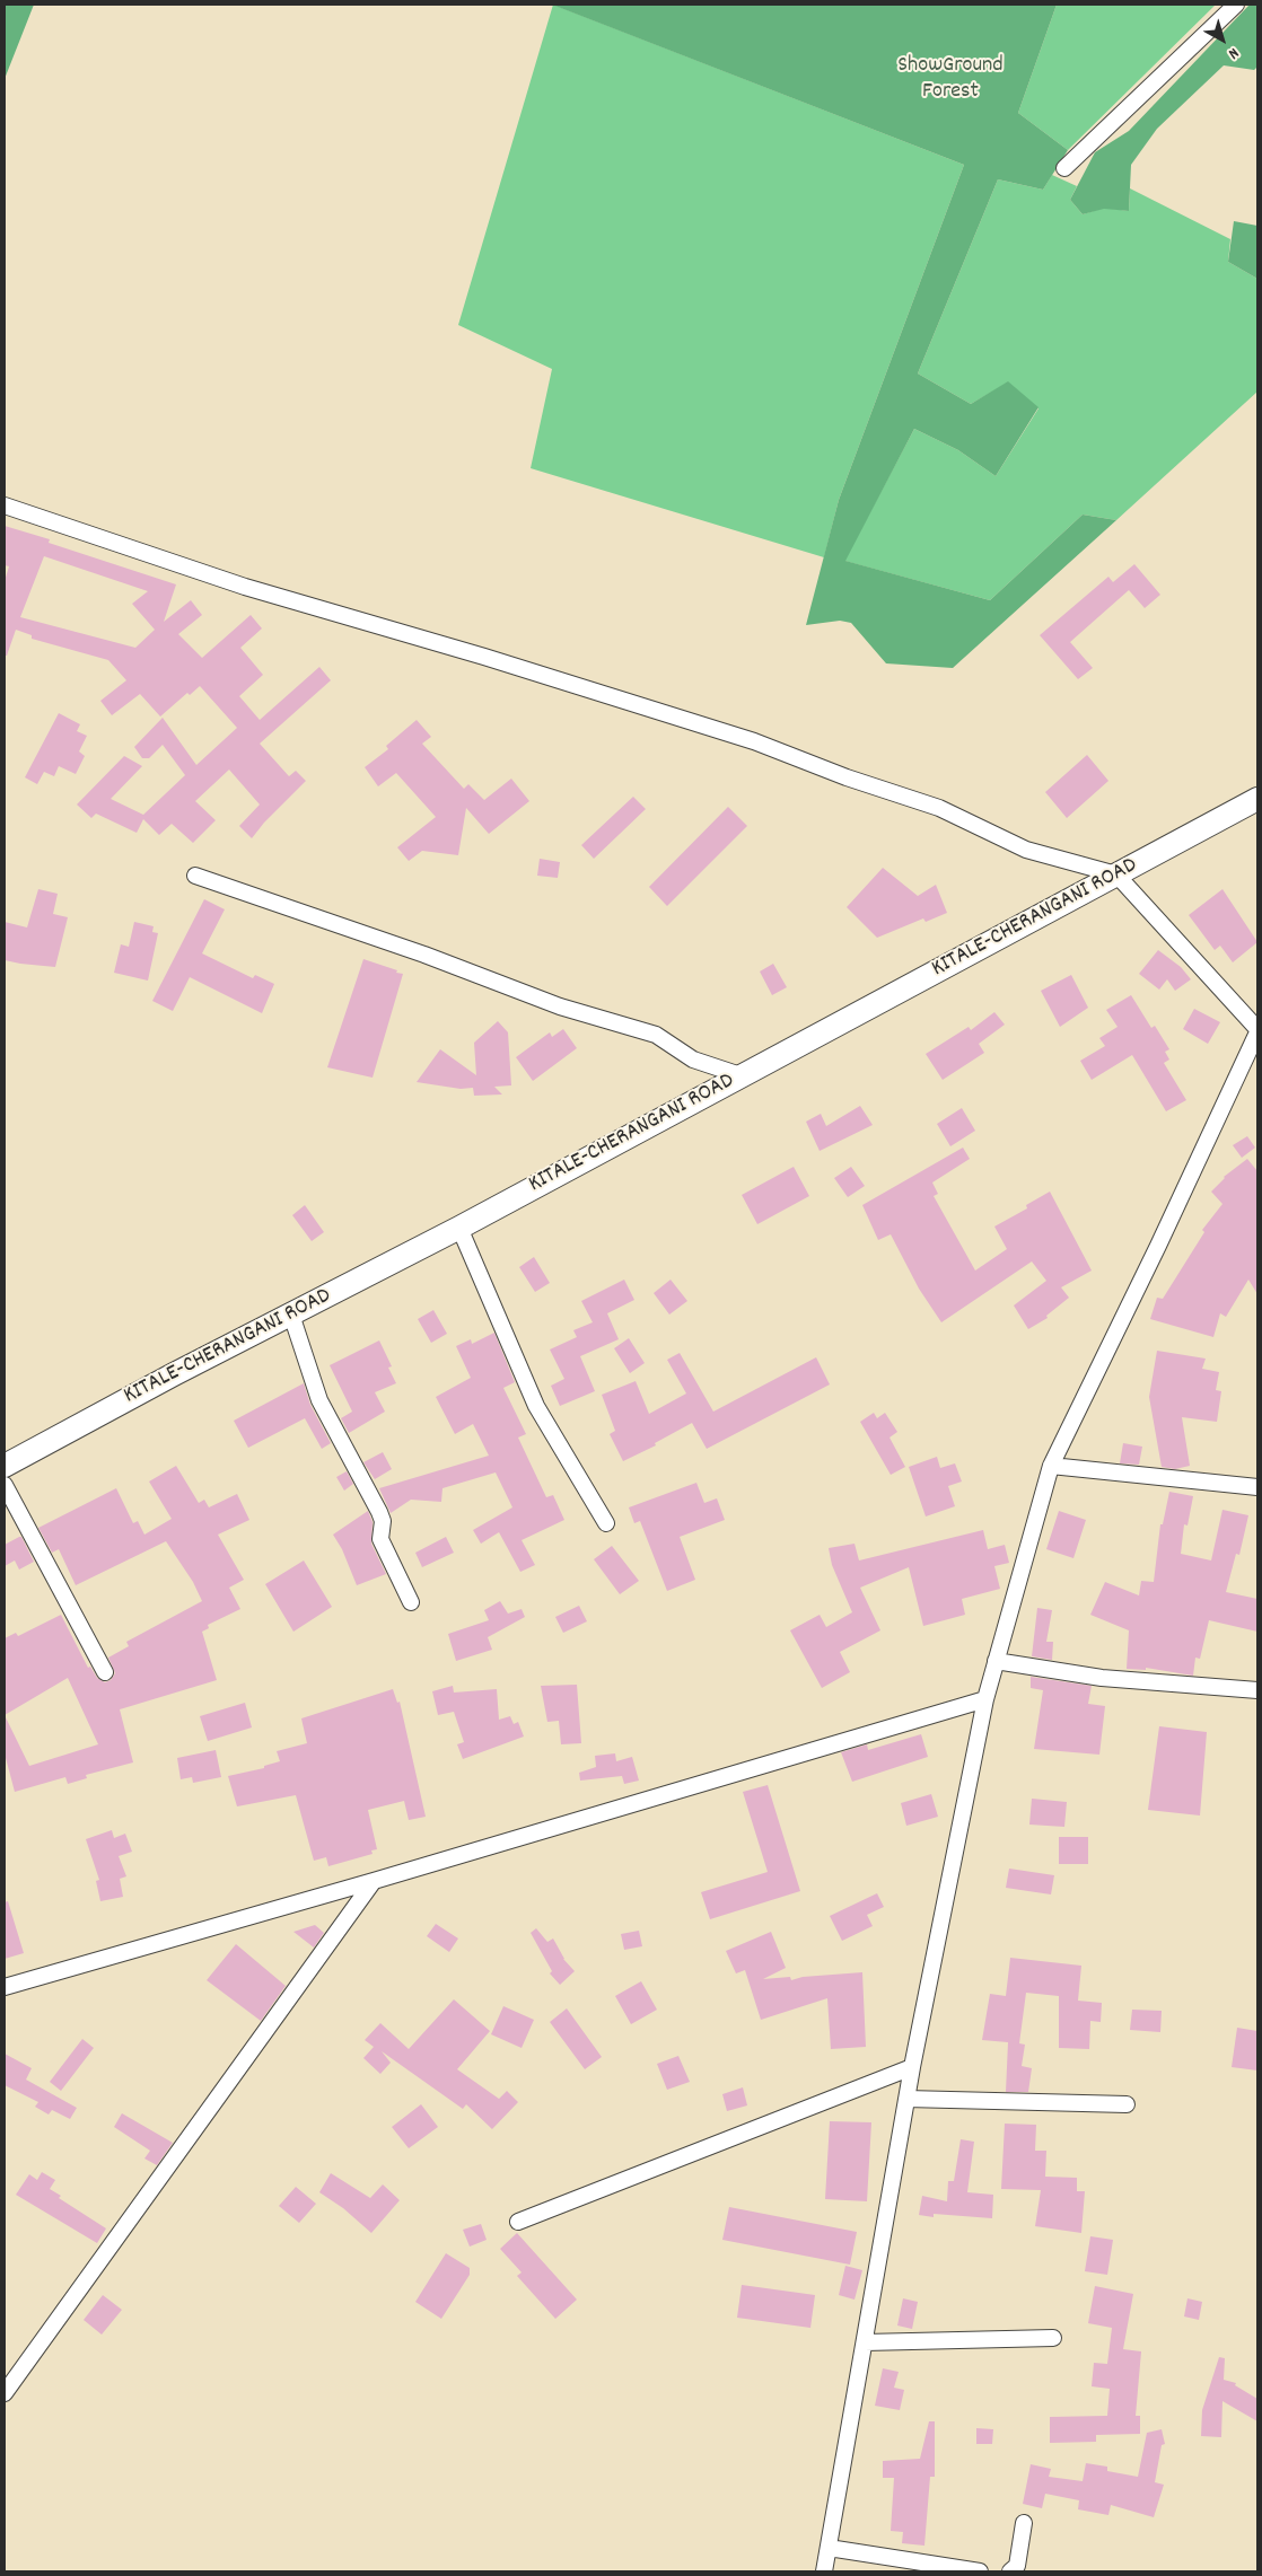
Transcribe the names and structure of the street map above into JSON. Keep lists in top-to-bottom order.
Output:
{
  "streets": {
    "main road": ["KITALE-CHERANGANI ROAD"]
  },
  "parks": ["ShowGround Forest"],
  "north": "bottom right"
}
